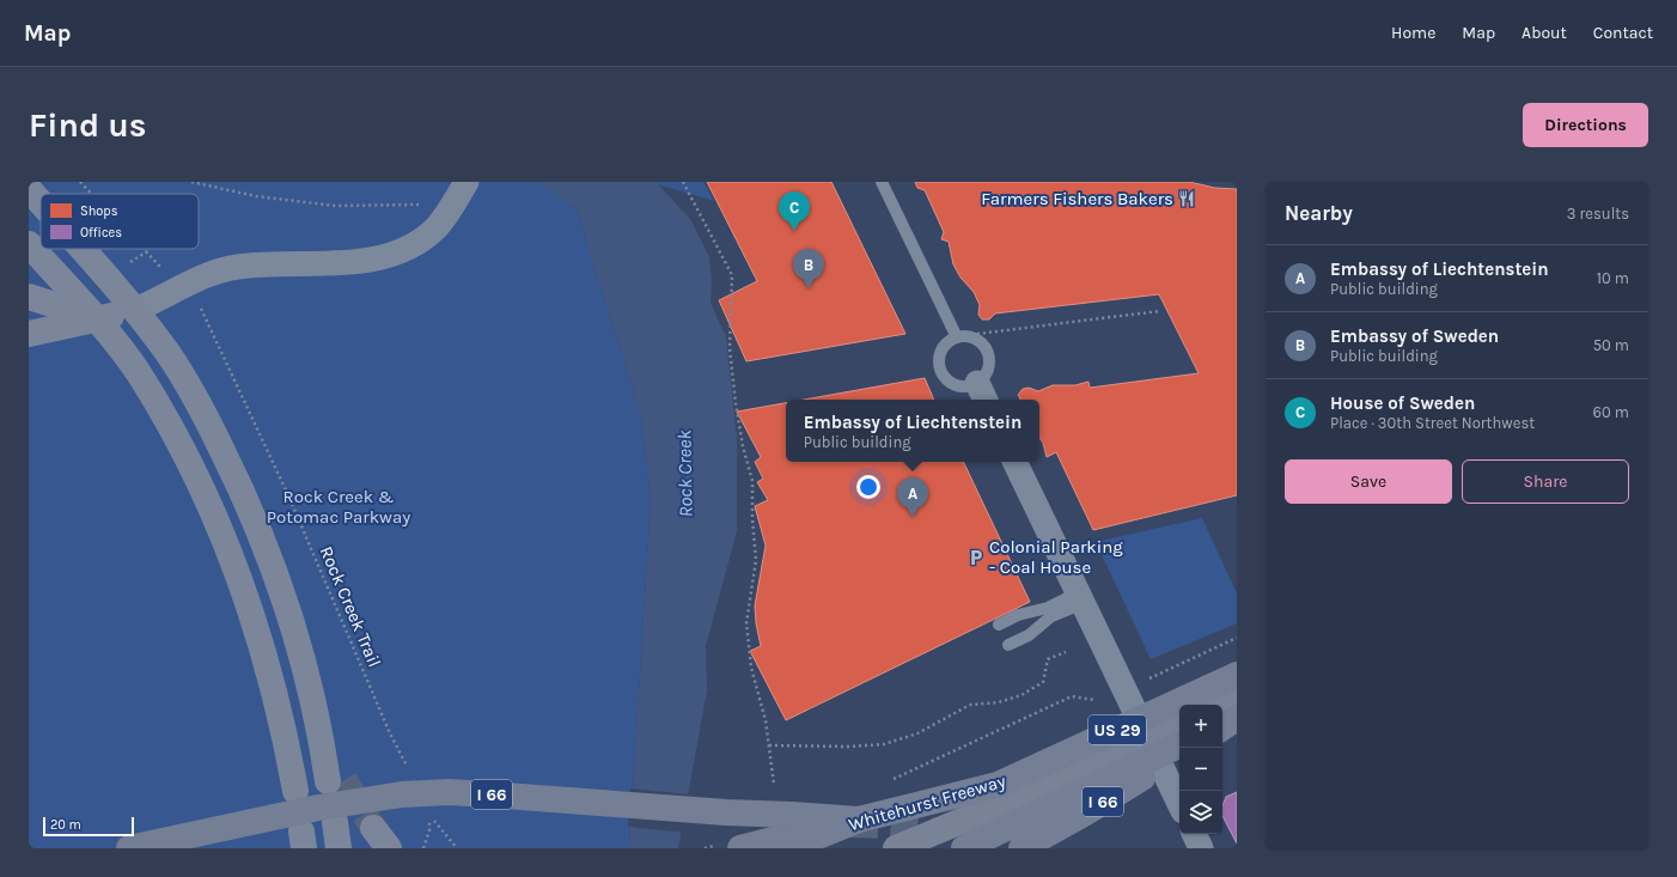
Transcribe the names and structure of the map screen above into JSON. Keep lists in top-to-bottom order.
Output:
{
  "streets": {
    "highway": ["US 29", "I 66", "Whitehurst Freeway"],
    "path": ["Rock Creek Trail"]
  },
  "crossings": [
    ["I 66", "Whitehurst Freeway"]
  ],
  "water": ["Rock Creek"],
  "parks": ["Rock Creek & Potomac Parkway"],
  "places": {
    "restaurant": ["Farmers Fishers Bakers"],
    "parking": ["Colonial Parking - Coal House"]
  },
  "legend": ["Shops", "Offices"],
  "scale_bar": "20 m",
  "page": {
    "header": "Map",
    "nav": [
      "Home",
      "Map",
      "About",
      "Contact"
    ],
    "buttons": [
      "Directions",
      ["Save", "Share"]
    ],
    "title": "Find us",
    "heading": ["Nearby", "3 results"],
    "pins": ["C", "B", "A"],
    "list": [
      {
        "mark": "A",
        "name": "Embassy of Liechtenstein",
        "note": "Public building",
        "value": "10 m"
      },
      {
        "mark": "B",
        "name": "Embassy of Sweden",
        "note": "Public building",
        "value": "50 m"
      },
      {
        "mark": "C",
        "name": "House of Sweden",
        "note": "Place · 30th Street Northwest",
        "value": "60 m"
      }
    ],
    "popup": ["Embassy of Liechtenstein", "Public building"],
    "map_buttons": ["+", "−"],
    "scale": "20 m"
  }
}
